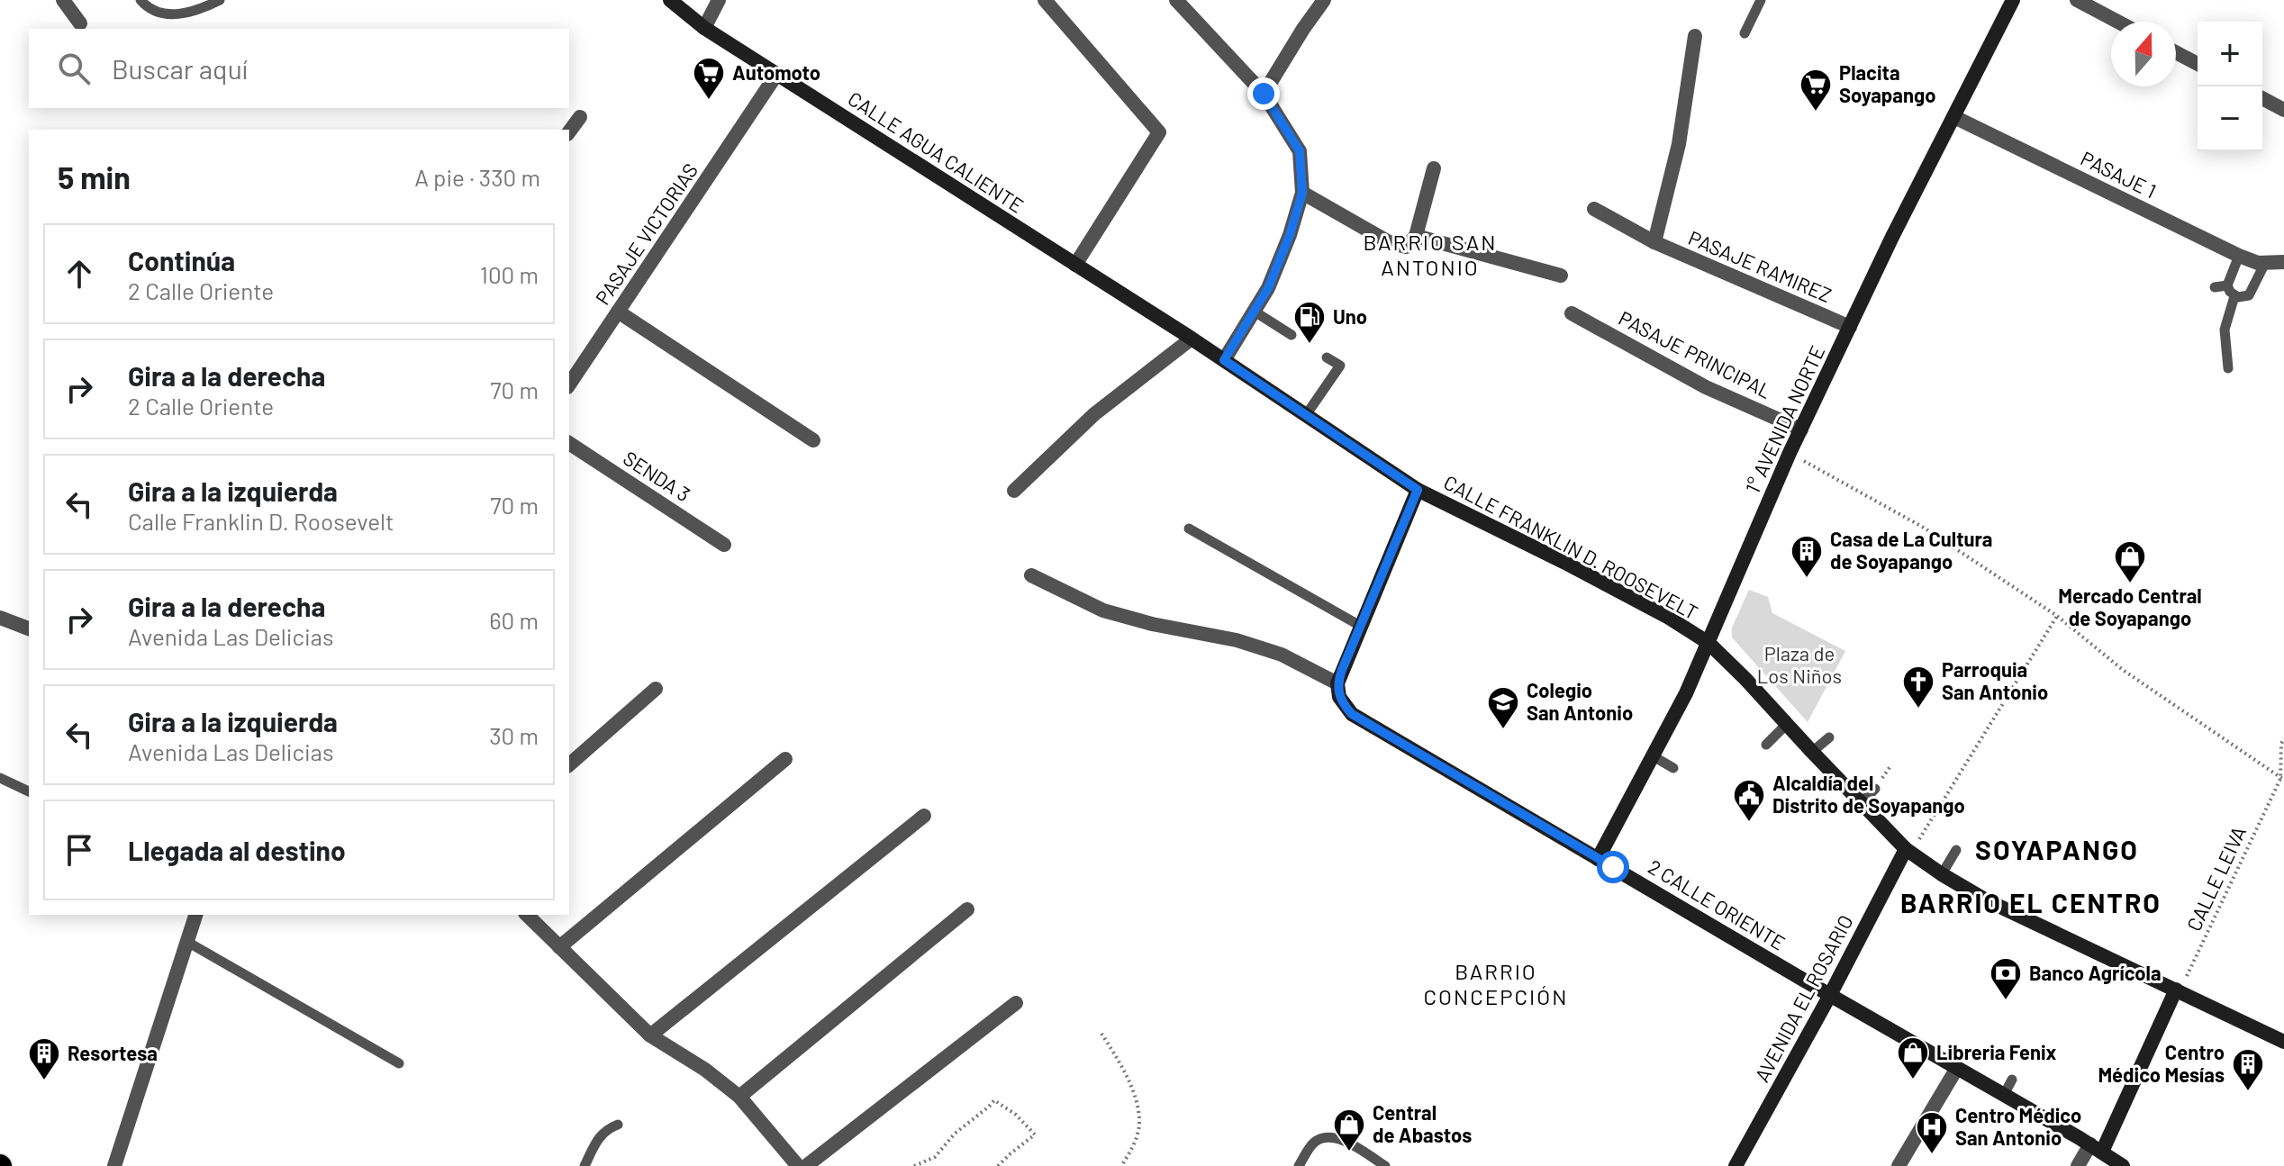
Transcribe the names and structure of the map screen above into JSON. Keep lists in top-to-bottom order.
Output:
{
  "streets": {
    "main road": [
      "CALLE AGUA CALIENTE",
      "1° AVENIDA NORTE",
      "CALLE FRANKLIN D. ROOSEVELT",
      "2 CALLE ORIENTE",
      "AVENIDA EL ROSARIO"
    ],
    "street": [
      "PASAJE 1",
      "PASAJE VICTORIAS",
      "PASAJE RAMIREZ",
      "PASAJE PRINCIPAL",
      "SENDA 3"
    ],
    "path": ["CALLE LEIVA"]
  },
  "crossings": [
    ["CALLE AGUA CALIENTE", "PASAJE VICTORIAS"],
    ["CALLE AGUA CALIENTE", "CALLE FRANKLIN D. ROOSEVELT"],
    ["PASAJE 1", "1° AVENIDA NORTE"],
    ["PASAJE RAMIREZ", "1° AVENIDA NORTE"],
    ["PASAJE PRINCIPAL", "1° AVENIDA NORTE"],
    ["1° AVENIDA NORTE", "CALLE FRANKLIN D. ROOSEVELT"],
    ["1° AVENIDA NORTE", "2 CALLE ORIENTE"],
    ["CALLE FRANKLIN D. ROOSEVELT", "CALLE LEIVA"],
    ["CALLE FRANKLIN D. ROOSEVELT", "AVENIDA EL ROSARIO"],
    ["2 CALLE ORIENTE", "AVENIDA EL ROSARIO"]
  ],
  "districts": [
    "BARRIO SAN ANTONIO",
    "SOYAPANGO",
    "BARRIO EL CENTRO",
    "BARRIO CONCEPCIÓN"
  ],
  "parks": ["Plaza de Los Niños"],
  "places": {
    "supermarket": ["Automoto", "Placita Soyapango"],
    "fuel station": ["Uno"],
    "building": ["Casa de La Cultura de Soyapango", "Resortesa", "Centro Médico Mesías"],
    "shop": ["Mercado Central de Soyapango", "Libreria Fenix", "Central de Abastos"],
    "church": ["Parroquia San Antonio"],
    "school or university": ["Colegio San Antonio"],
    "public building": ["Alcaldía del Distrito de Soyapango"],
    "bank": ["Banco Agrícola"],
    "hospital": ["Centro Médico San Antonio"]
  },
  "north": "top",
  "page": {
    "map_buttons": ["+", "−"],
    "search": "Buscar aquí",
    "heading": ["5 min", "A pie · 330 m"],
    "list": [
      ["Continúa", "2 Calle Oriente", "100 m"],
      ["Gira a la derecha", "2 Calle Oriente", "70 m"],
      ["Gira a la izquierda", "Calle Franklin D. Roosevelt", "70 m"],
      ["Gira a la derecha", "Avenida Las Delicias", "60 m"],
      ["Gira a la izquierda", "Avenida Las Delicias", "30 m"],
      "Llegada al destino"
    ]
  }
}
